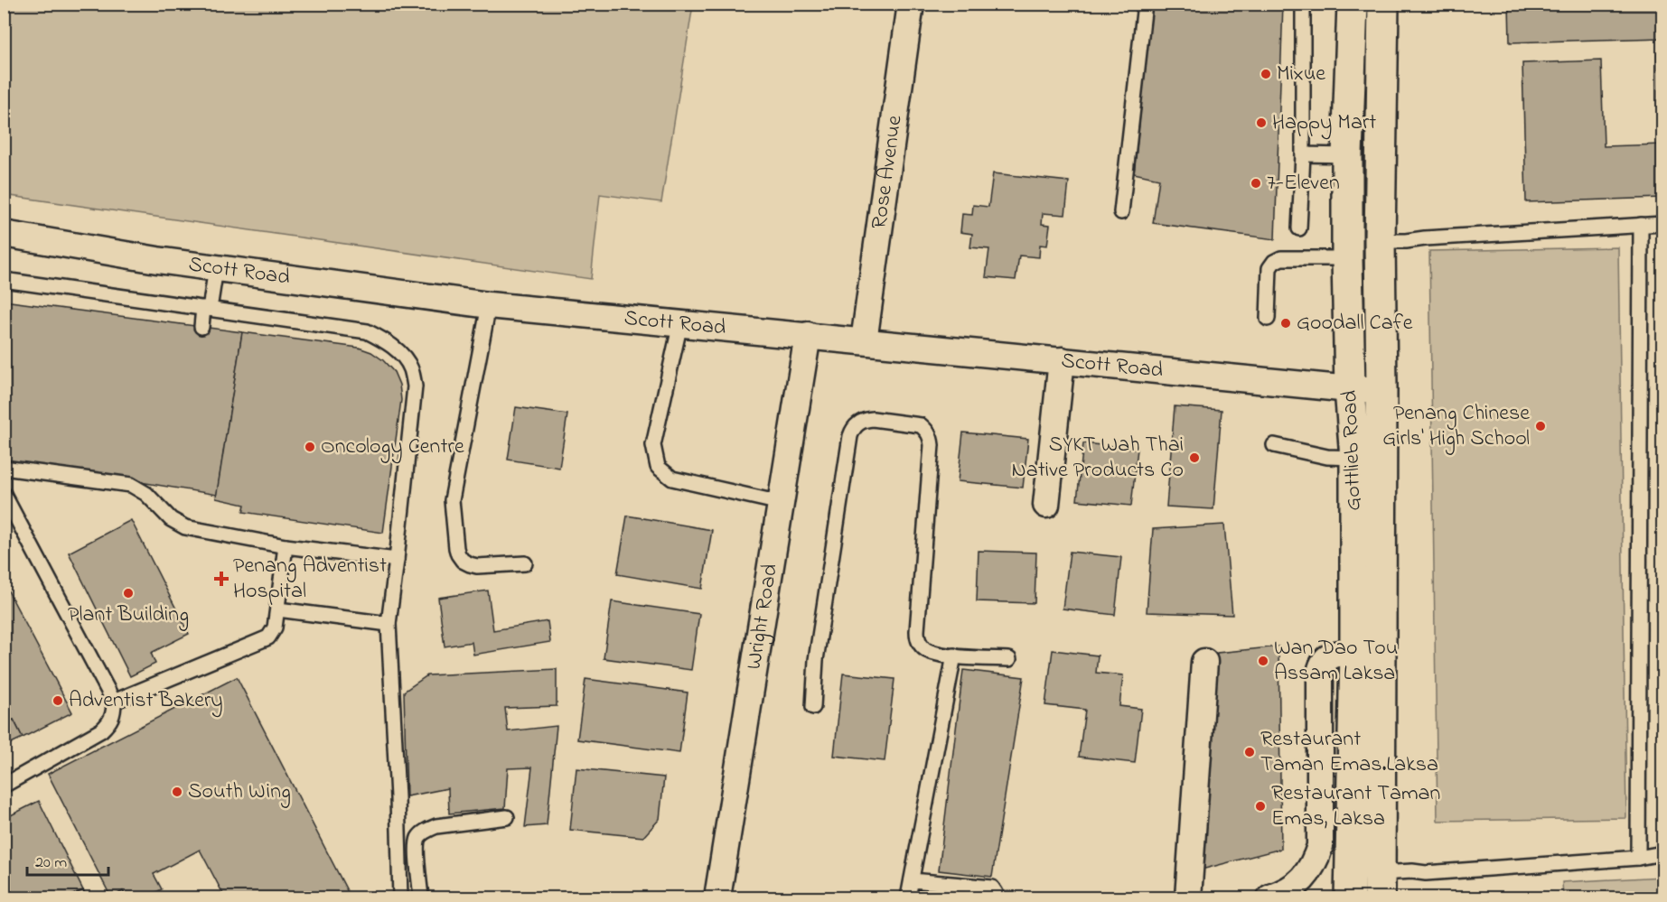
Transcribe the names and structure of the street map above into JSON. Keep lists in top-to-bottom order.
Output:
{
  "streets": {
    "main road": ["Gottlieb Road"],
    "street": ["Rose Avenue", "Scott Road", "Wright Road"]
  },
  "crossings": [
    ["Rose Avenue", "Scott Road"],
    ["Scott Road", "Gottlieb Road"],
    ["Scott Road", "Wright Road"]
  ],
  "places": {
    "other": [
      "Mixue",
      "Happy Mart",
      "7-Eleven",
      "Goodall Cafe",
      "Penang Chinese Girls' High School",
      "Oncology Centre",
      "SYKT Wah Thai Native Products Co",
      "Plant Building",
      "Wan Dao Tou Assam Laksa",
      "Adventist Bakery",
      "Restaurant Taman Emas.Laksa",
      "South Wing",
      "Restaurant Taman Emas, Laksa"
    ],
    "health": ["Penang Adventist Hospital"]
  },
  "scale_bar": "20 m"
}
